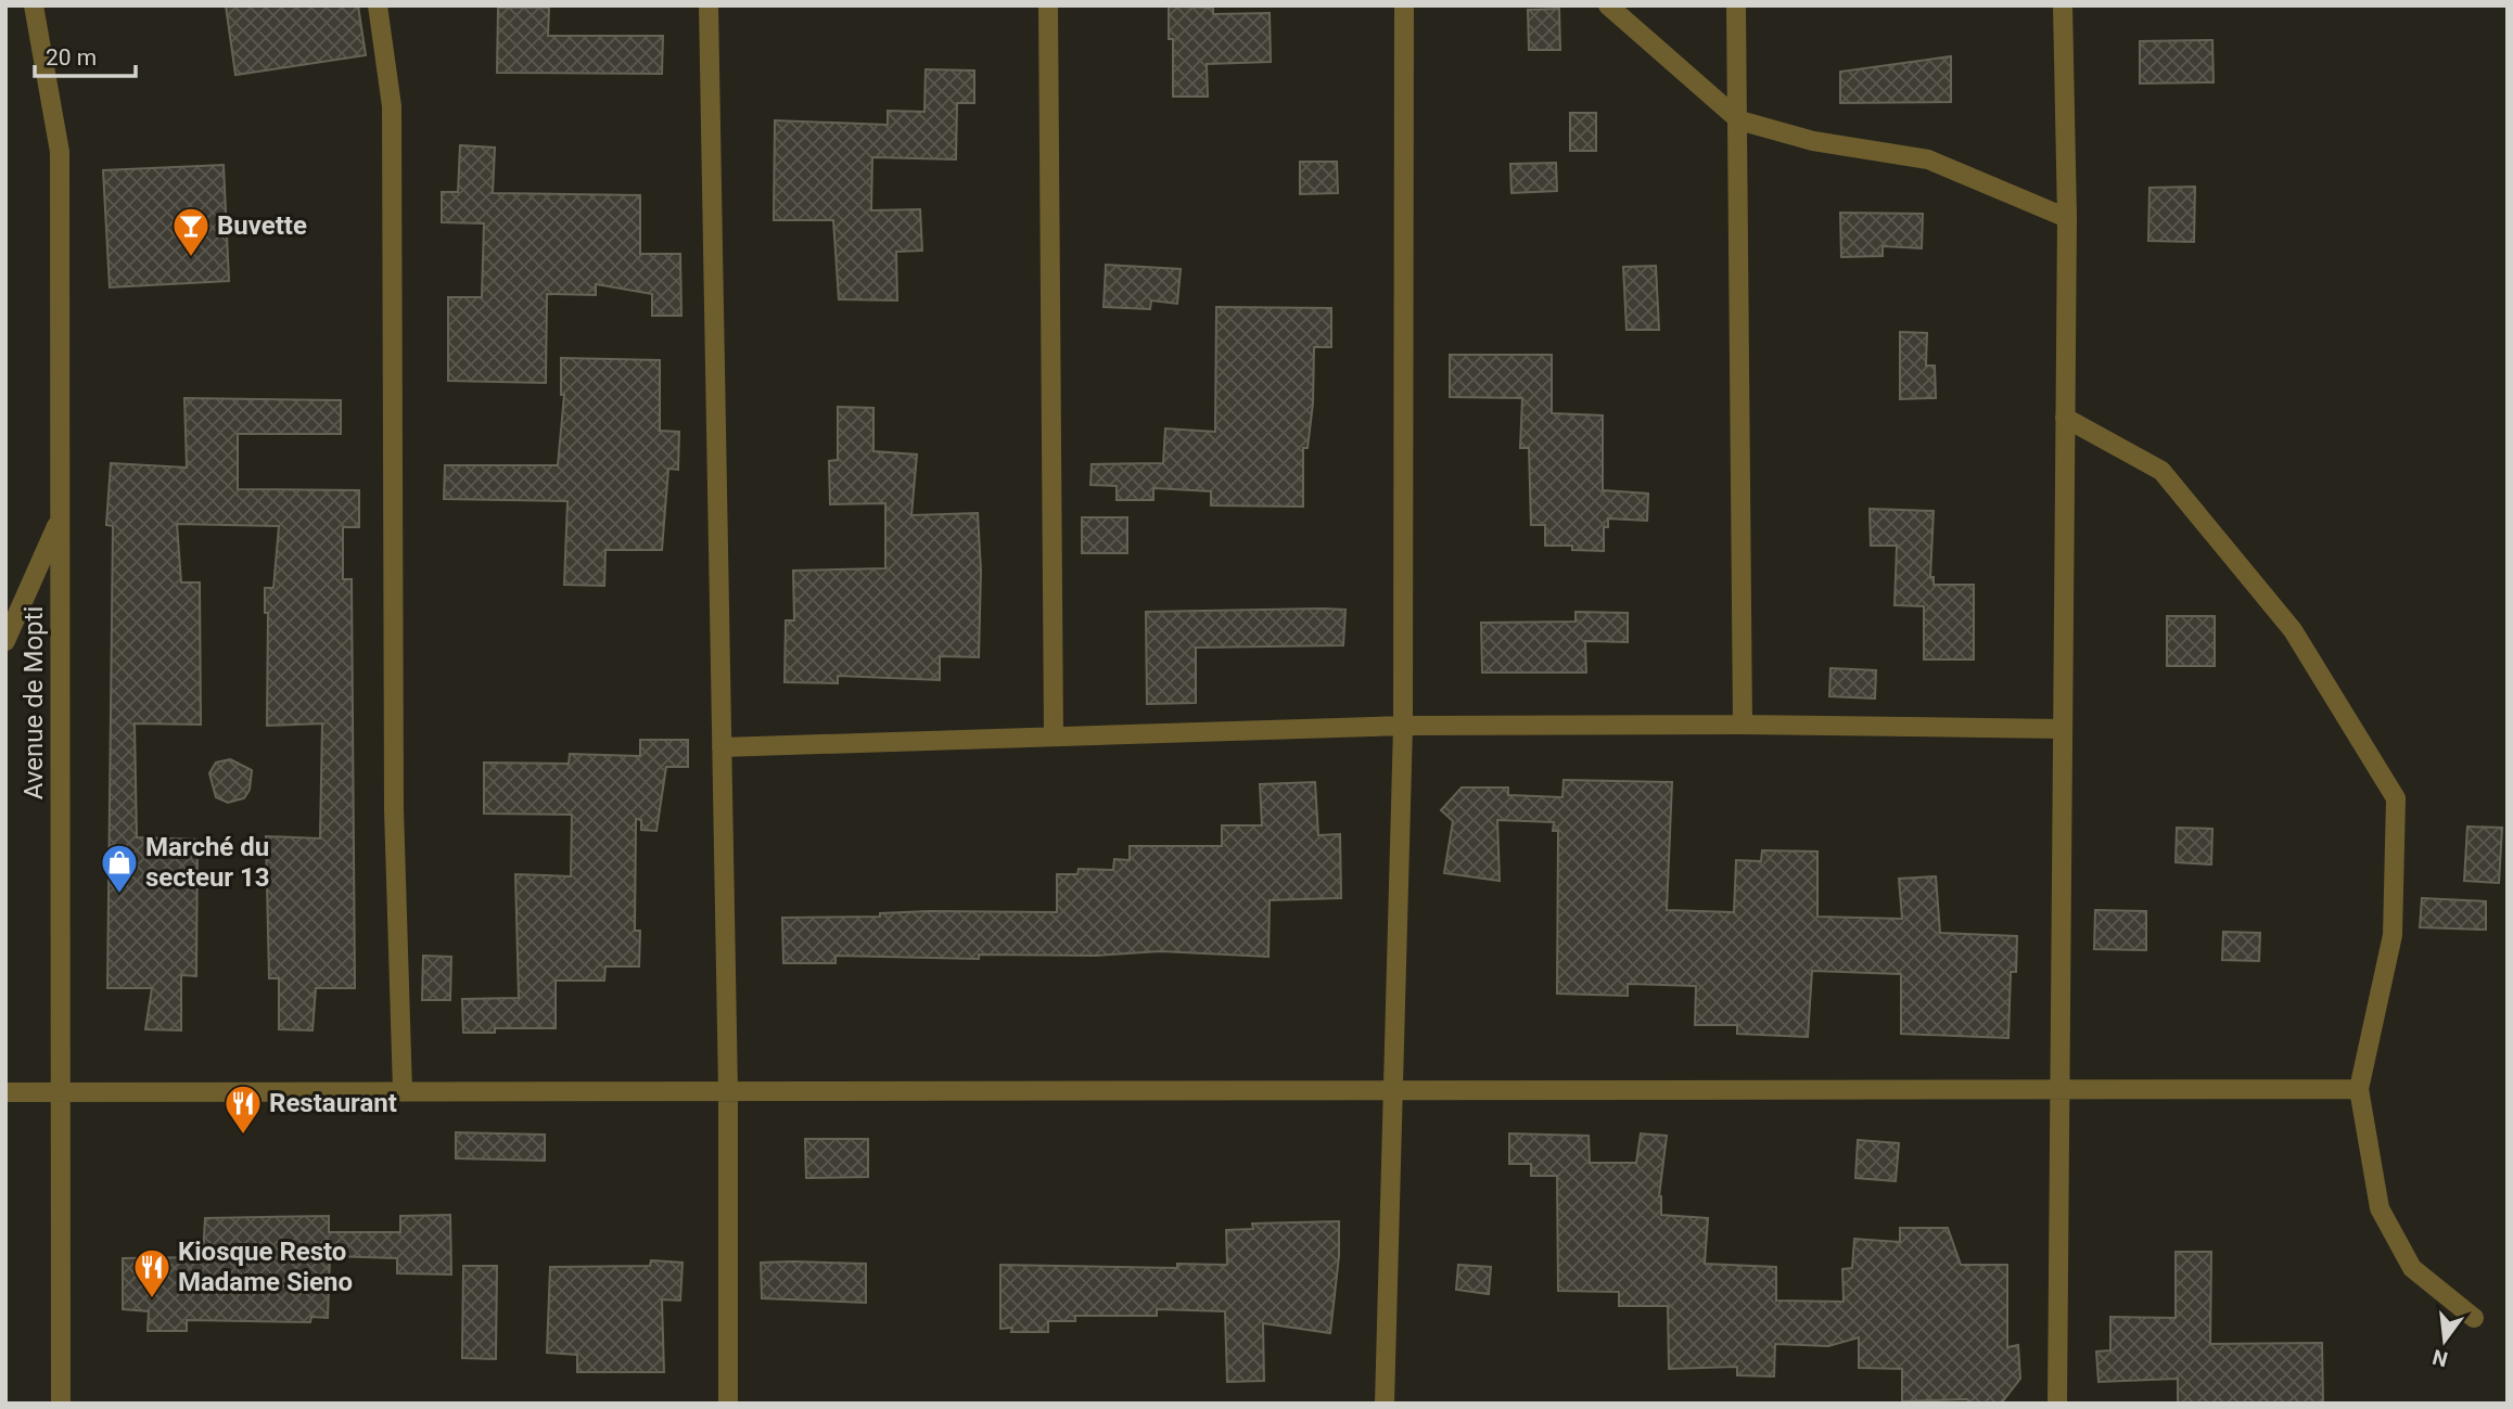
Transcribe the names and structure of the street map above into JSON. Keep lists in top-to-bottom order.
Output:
{
  "streets": {
    "street": ["Avenue de Mopti"]
  },
  "places": {
    "bar": ["Buvette"],
    "shop": ["Marché du secteur 13"],
    "restaurant": ["Restaurant", "Kiosque Resto Madame Sieno"]
  },
  "scale_bar": "20 m",
  "north": "bottom"
}
